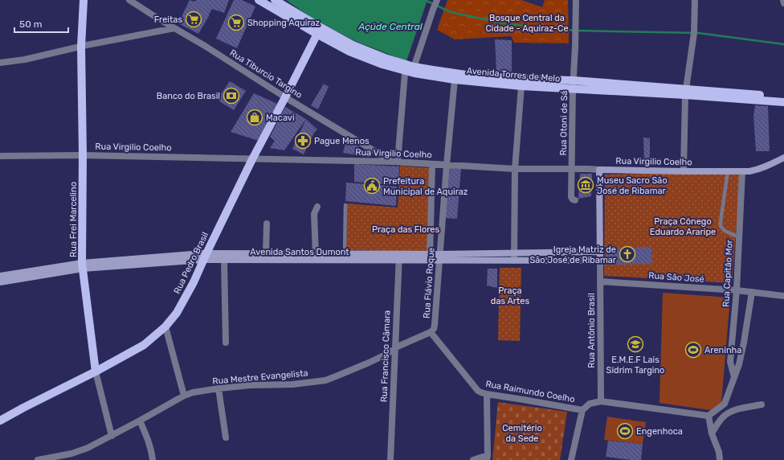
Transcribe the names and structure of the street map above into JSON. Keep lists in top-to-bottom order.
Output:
{
  "streets": {
    "main road": ["Avenida Torres de Melo", "Rua Frei Marcelino", "Rua Pedro Brasil"],
    "street": [
      "Rua Tiburcio Targino",
      "Rua Otoni de Sá",
      "Rua Virgilio Coelho",
      "Avenida Santos Dumont",
      "Rua Capitão Mor",
      "Rua São José",
      "Rua Flávio Roque",
      "Rua Antônio Brasil",
      "Rua Francisco Câmara",
      "Rua Mestre Evangelista",
      "Rua Raimundo Coelho"
    ]
  },
  "crossings": [
    ["Rua Tiburcio Targino", "Rua Virgilio Coelho"],
    ["Rua Tiburcio Targino", "Rua Pedro Brasil"],
    ["Avenida Torres de Melo", "Rua Otoni de Sá"],
    ["Avenida Torres de Melo", "Rua Pedro Brasil"],
    ["Avenida Torres de Melo", "Rua Flávio Roque"],
    ["Rua Otoni de Sá", "Rua Virgilio Coelho"],
    ["Rua Virgilio Coelho", "Rua Frei Marcelino"],
    ["Rua Virgilio Coelho", "Rua Pedro Brasil"],
    ["Rua Virgilio Coelho", "Rua Capitão Mor"],
    ["Rua Virgilio Coelho", "Rua Flávio Roque"],
    ["Rua Frei Marcelino", "Avenida Santos Dumont"],
    ["Rua Frei Marcelino", "Rua Pedro Brasil"],
    ["Rua Frei Marcelino", "Rua Mestre Evangelista"],
    ["Avenida Santos Dumont", "Rua Pedro Brasil"],
    ["Avenida Santos Dumont", "Rua Flávio Roque"],
    ["Avenida Santos Dumont", "Rua Antônio Brasil"],
    ["Avenida Santos Dumont", "Rua Francisco Câmara"],
    ["Rua Capitão Mor", "Rua São José"],
    ["Rua São José", "Rua Antônio Brasil"],
    ["Rua Flávio Roque", "Rua Mestre Evangelista"],
    ["Rua Flávio Roque", "Rua Raimundo Coelho"],
    ["Rua Antônio Brasil", "Rua Raimundo Coelho"],
    ["Rua Francisco Câmara", "Rua Mestre Evangelista"],
    ["Rua Mestre Evangelista", "Rua Raimundo Coelho"]
  ],
  "water": ["Açúde Central"],
  "parks": [
    "Bosque Central da Cidade - Aquiraz-Ce",
    "Praça Cônego Eduardo Araripe",
    "Praça das Flores",
    "Praça das Artes",
    "Cemitério da Sede"
  ],
  "places": {
    "supermarket": ["Freitas", "Shopping Aquiraz"],
    "bank": ["Banco do Brasil"],
    "shop": ["Macavi"],
    "pharmacy": ["Pague Menos"],
    "museum": ["Museu Sacro São José de Ribamar"],
    "public building": ["Prefeitura Municipal de Aquiraz"],
    "church": ["Igreja Matriz de São José de Ribamar"],
    "school or university": ["E.M.E.F Lais Sidrim Targino"],
    "sports": ["Areninha", "Engenhoca"]
  },
  "scale_bar": "50 m"
}
